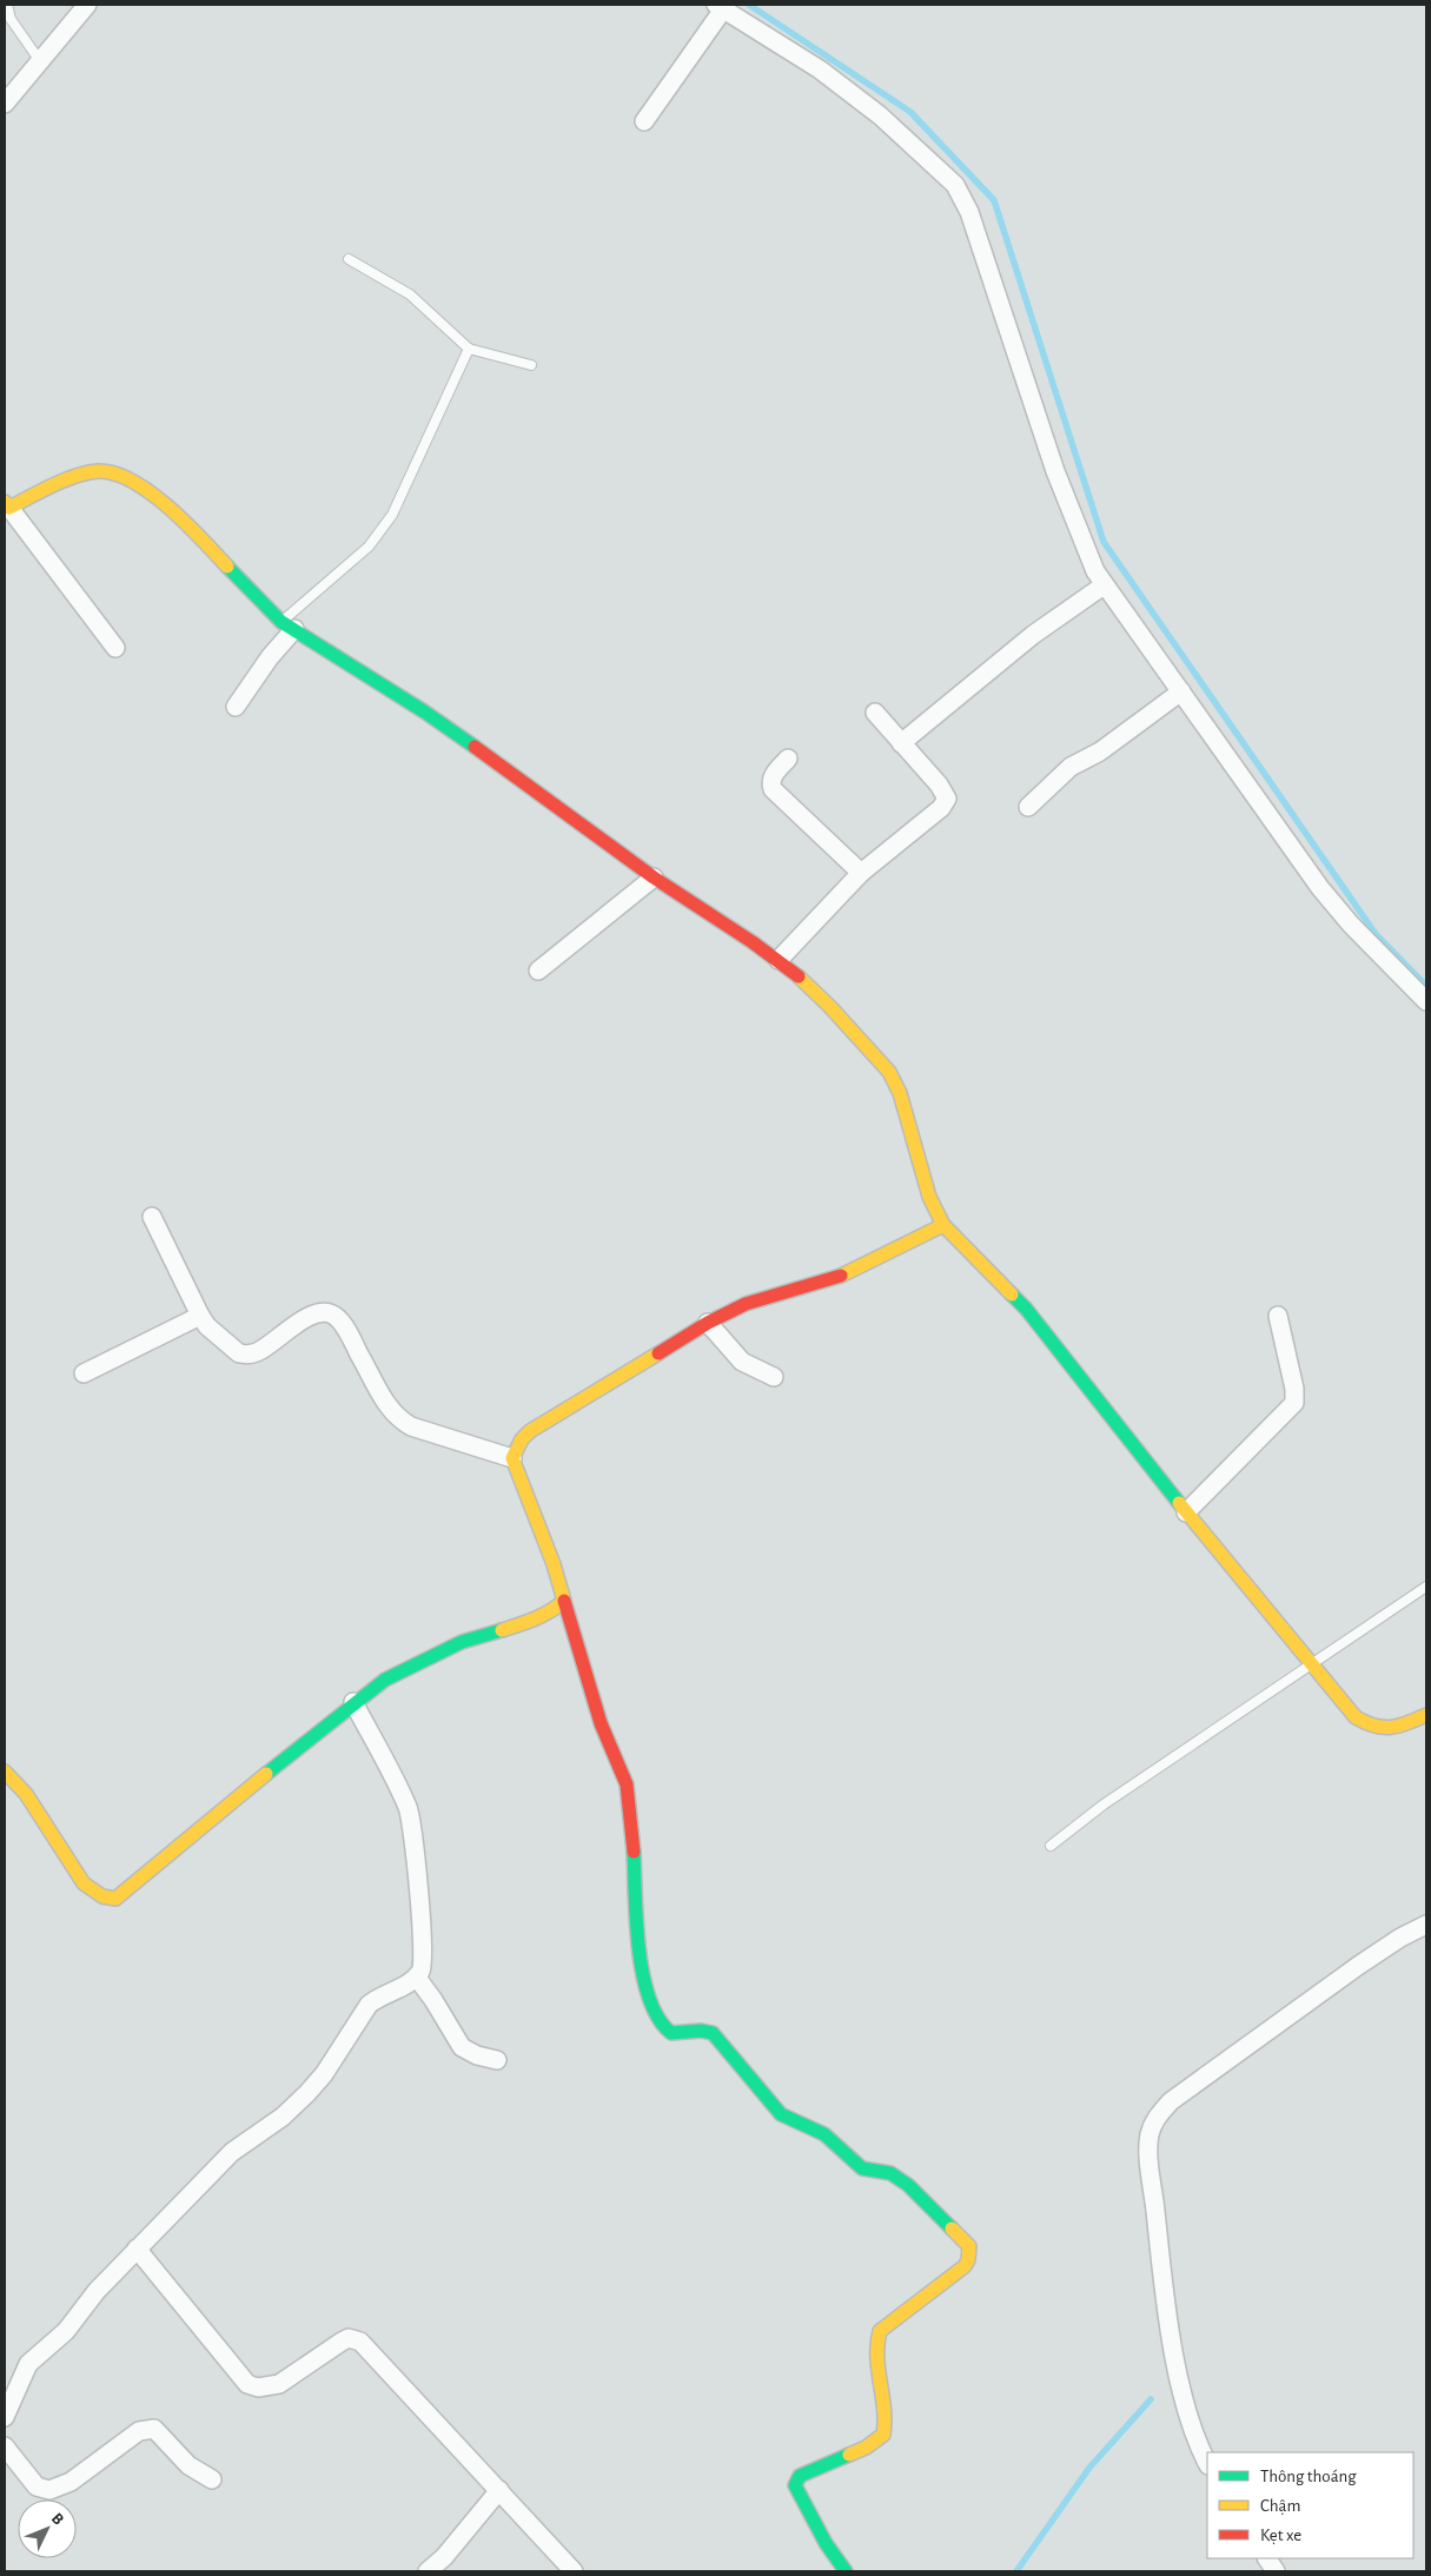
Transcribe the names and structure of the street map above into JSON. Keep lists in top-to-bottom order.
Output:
{
  "legend": ["Thông thoáng", "Chậm", "Kẹt xe"],
  "north": "top right"
}
